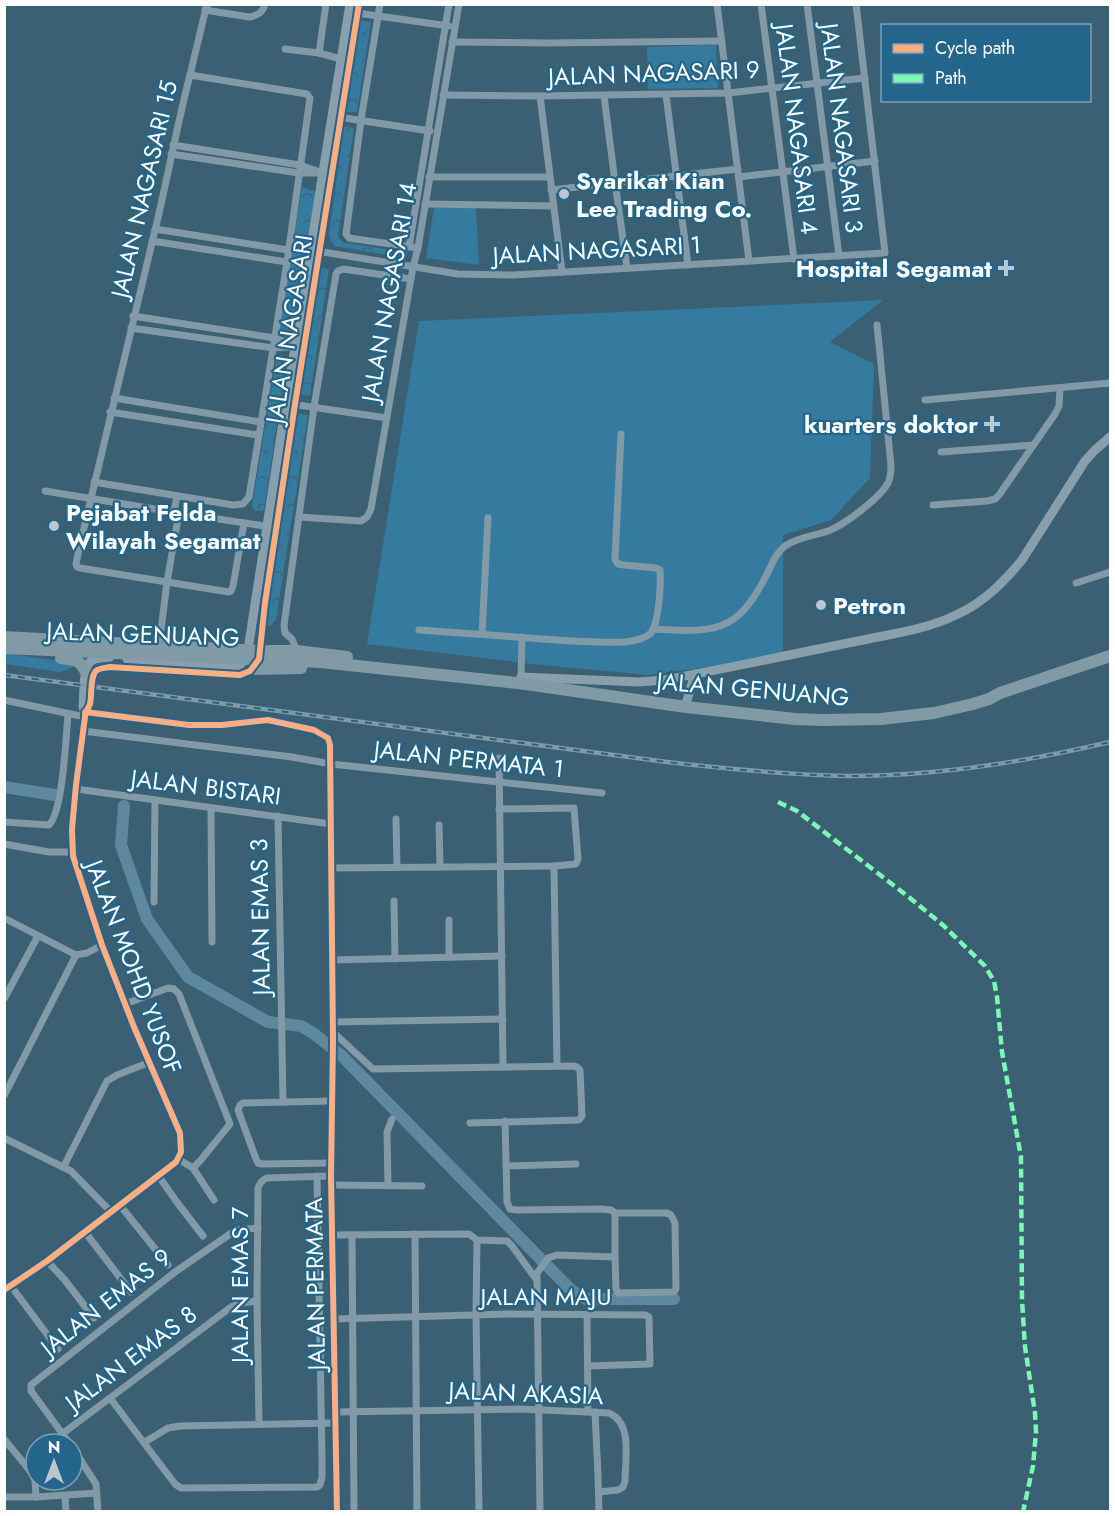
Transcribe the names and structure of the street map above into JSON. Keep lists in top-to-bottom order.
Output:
{
  "streets": {
    "highway": ["JALAN GENUANG"],
    "street": [
      "JALAN NAGASARI 9",
      "JALAN NAGASARI 3",
      "JALAN NAGASARI 4",
      "JALAN NAGASARI 15",
      "JALAN NAGASARI 1",
      "JALAN NAGASARI 14",
      "JALAN NAGASARI",
      "JALAN PERMATA 1",
      "JALAN BISTARI",
      "JALAN EMAS 3",
      "JALAN MOHD YUSOF",
      "JALAN PERMATA",
      "JALAN EMAS 7",
      "JALAN MAJU",
      "JALAN EMAS 9",
      "JALAN EMAS 8",
      "JALAN AKASIA"
    ]
  },
  "crossings": [
    ["JALAN NAGASARI 9", "JALAN NAGASARI 3"],
    ["JALAN NAGASARI 9", "JALAN NAGASARI 4"],
    ["JALAN NAGASARI 9", "JALAN NAGASARI 14"],
    ["JALAN NAGASARI 3", "JALAN NAGASARI 1"],
    ["JALAN NAGASARI 4", "JALAN NAGASARI 1"],
    ["JALAN NAGASARI 1", "JALAN NAGASARI 14"],
    ["JALAN NAGASARI 1", "JALAN NAGASARI"],
    ["JALAN NAGASARI 14", "JALAN NAGASARI"],
    ["JALAN NAGASARI", "JALAN GENUANG"],
    ["JALAN PERMATA 1", "JALAN MOHD YUSOF"],
    ["JALAN BISTARI", "JALAN EMAS 3"],
    ["JALAN BISTARI", "JALAN MOHD YUSOF"],
    ["JALAN PERMATA", "JALAN EMAS 7"],
    ["JALAN PERMATA", "JALAN MAJU"],
    ["JALAN PERMATA", "JALAN AKASIA"],
    ["JALAN EMAS 7", "JALAN EMAS 9"],
    ["JALAN EMAS 7", "JALAN EMAS 8"]
  ],
  "places": {
    "other": ["Syarikat Kian Lee Trading Co.", "Pejabat Felda Wilayah Segamat", "Petron"],
    "health": ["Hospital Segamat", "kuarters doktor"]
  },
  "legend": ["Cycle path", "Path"],
  "north": "top"
}
